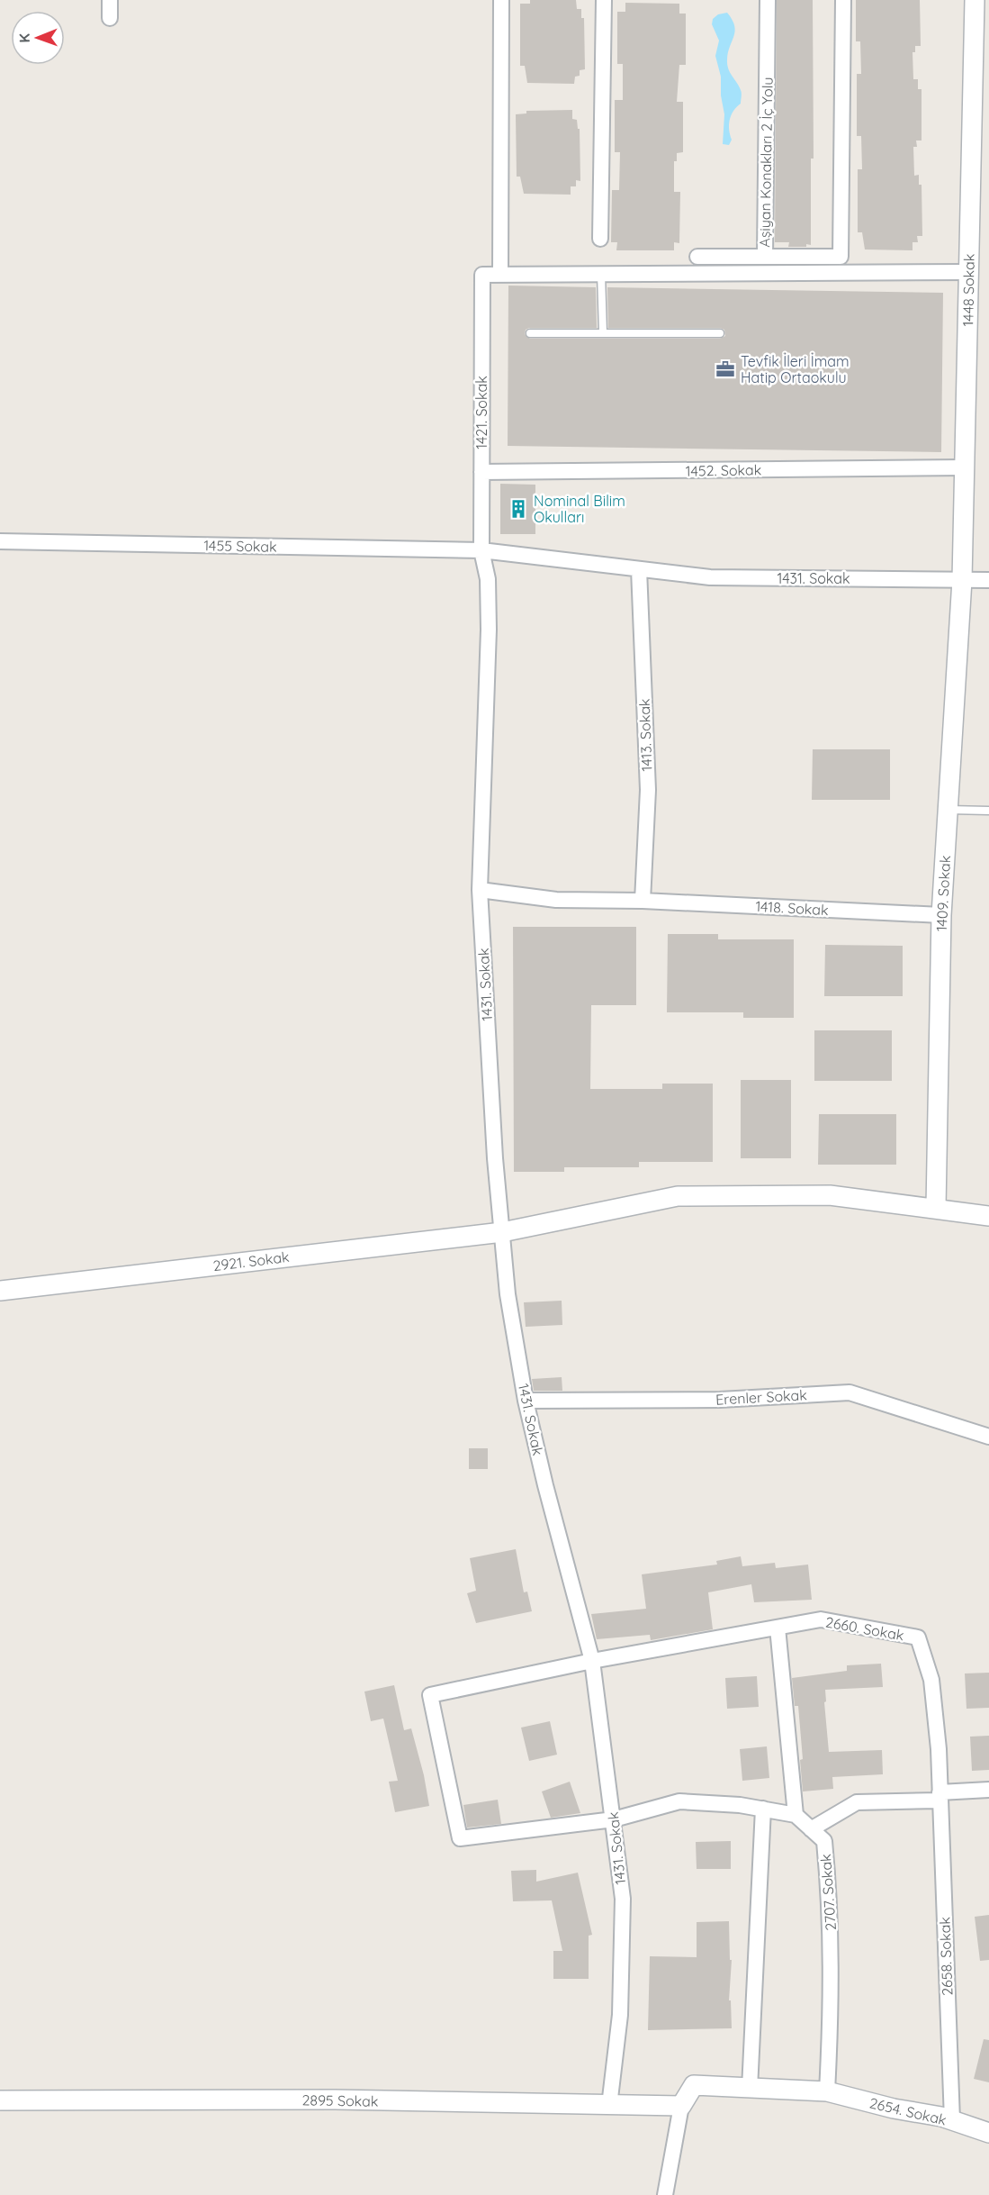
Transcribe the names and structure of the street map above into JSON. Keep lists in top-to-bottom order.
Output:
{
  "streets": {
    "street": [
      "Aşiyan Konakları 2 İç Yolu",
      "1448 Sokak",
      "1421. Sokak",
      "1452. Sokak",
      "1455 Sokak",
      "1431. Sokak",
      "1413. Sokak",
      "1409. Sokak",
      "1418. Sokak",
      "2921. Sokak",
      "Erenler Sokak",
      "2660. Sokak",
      "2707. Sokak",
      "2658. Sokak",
      "2895 Sokak",
      "2654. Sokak"
    ]
  },
  "crossings": [
    ["1448 Sokak", "1452. Sokak"],
    ["1448 Sokak", "1431. Sokak"],
    ["1448 Sokak", "1409. Sokak"],
    ["1421. Sokak", "1452. Sokak"],
    ["1421. Sokak", "1455 Sokak"],
    ["1421. Sokak", "1431. Sokak"],
    ["1455 Sokak", "1431. Sokak"],
    ["1455 Sokak", "1413. Sokak"],
    ["1431. Sokak", "1413. Sokak"],
    ["1431. Sokak", "1409. Sokak"],
    ["1431. Sokak", "2921. Sokak"],
    ["1431. Sokak", "Erenler Sokak"],
    ["1431. Sokak", "2660. Sokak"],
    ["1431. Sokak", "2895 Sokak"],
    ["1413. Sokak", "1418. Sokak"],
    ["1409. Sokak", "1418. Sokak"],
    ["1409. Sokak", "2921. Sokak"],
    ["2660. Sokak", "2658. Sokak"],
    ["2707. Sokak", "2654. Sokak"],
    ["2658. Sokak", "2654. Sokak"]
  ],
  "places": {
    "office": ["Tevfik İleri İmam Hatip Ortaokulu"],
    "building": ["Nominal Bilim Okulları"]
  },
  "north": "left"
}
